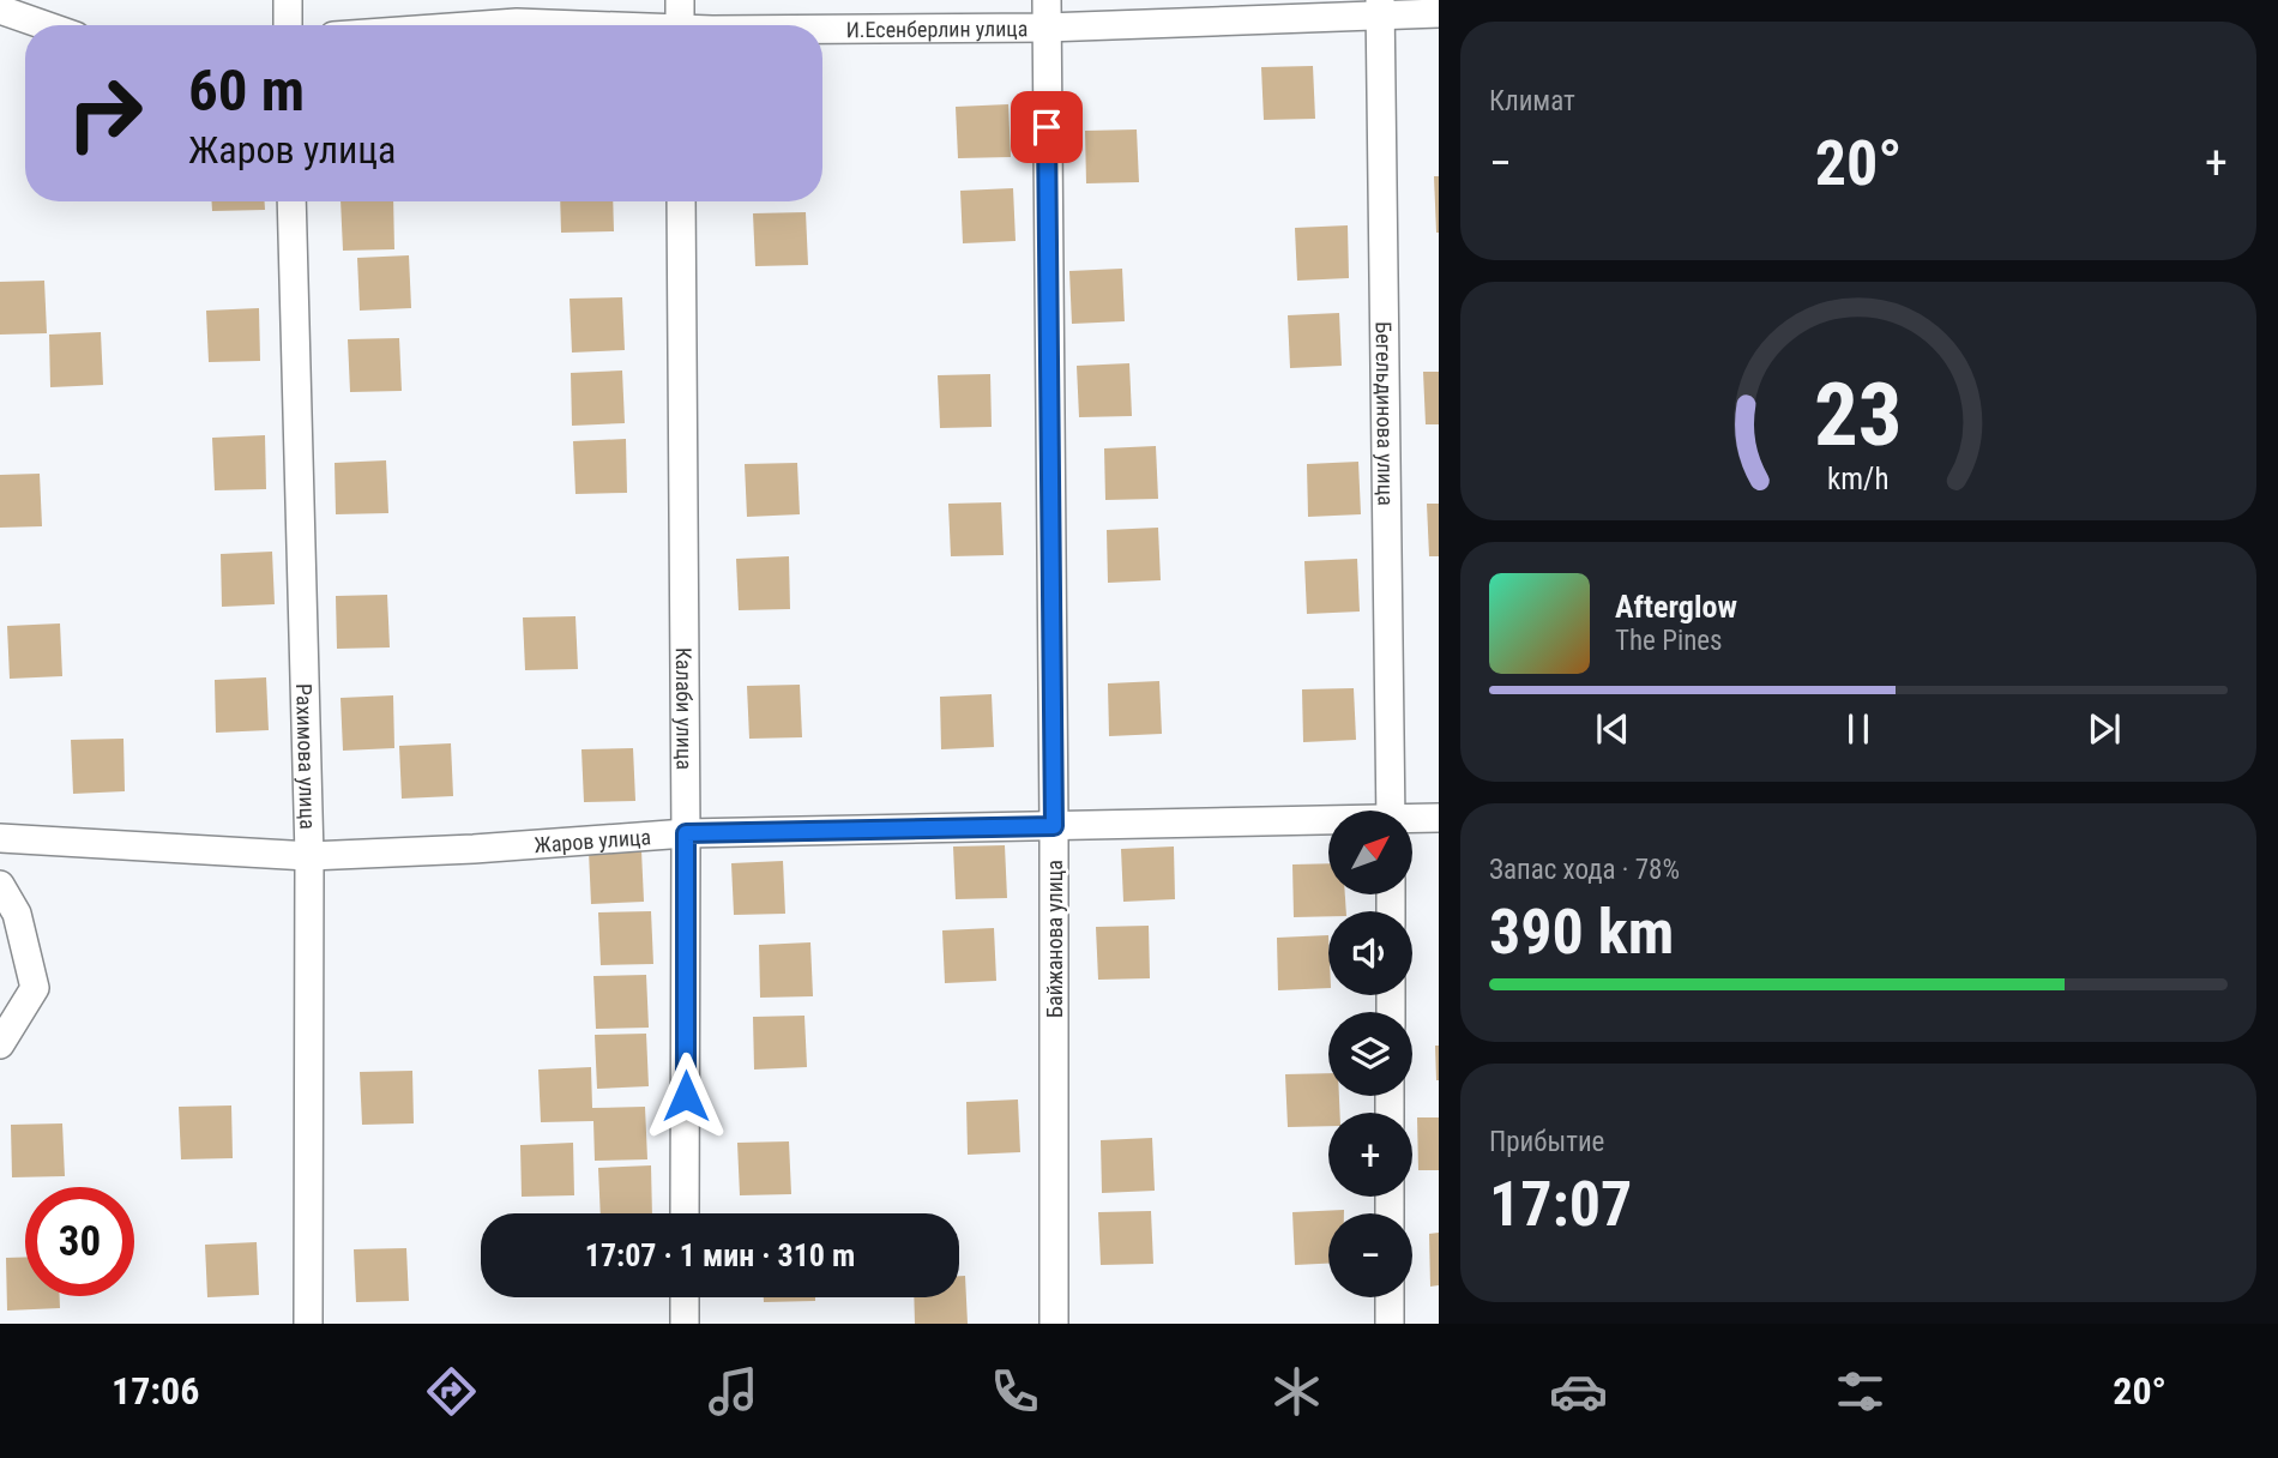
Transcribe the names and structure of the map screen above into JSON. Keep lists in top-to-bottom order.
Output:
{
  "streets": {
    "street": [
      "И.Есенберлин улица",
      "Бегельдинова улица",
      "Калаби улица",
      "Рахимова улица",
      "Жаров улица",
      "Байжанова улица"
    ]
  },
  "crossings": [
    ["И.Есенберлин улица", "Бегельдинова улица"],
    ["И.Есенберлин улица", "Байжанова улица"],
    ["Калаби улица", "Жаров улица"],
    ["Рахимова улица", "Жаров улица"],
    ["Жаров улица", "Байжанова улица"]
  ],
  "north": "top right",
  "page": {
    "tile": [
      "Климат",
      ["Запас хода · 78%", "390 km"],
      ["Прибытие", "17:07"]
    ],
    "turn": ["60 m", "Жаров улица"],
    "heat": ["−", "20°", "+"],
    "song": ["Afterglow", "The Pines"],
    "map_buttons": ["+", "−"],
    "limit": "30",
    "trip": "17:07 · 1 мин · 310 m",
    "tabs": ["17:06", "20°"],
    "gauge": ["23", "km/h"]
  }
}
